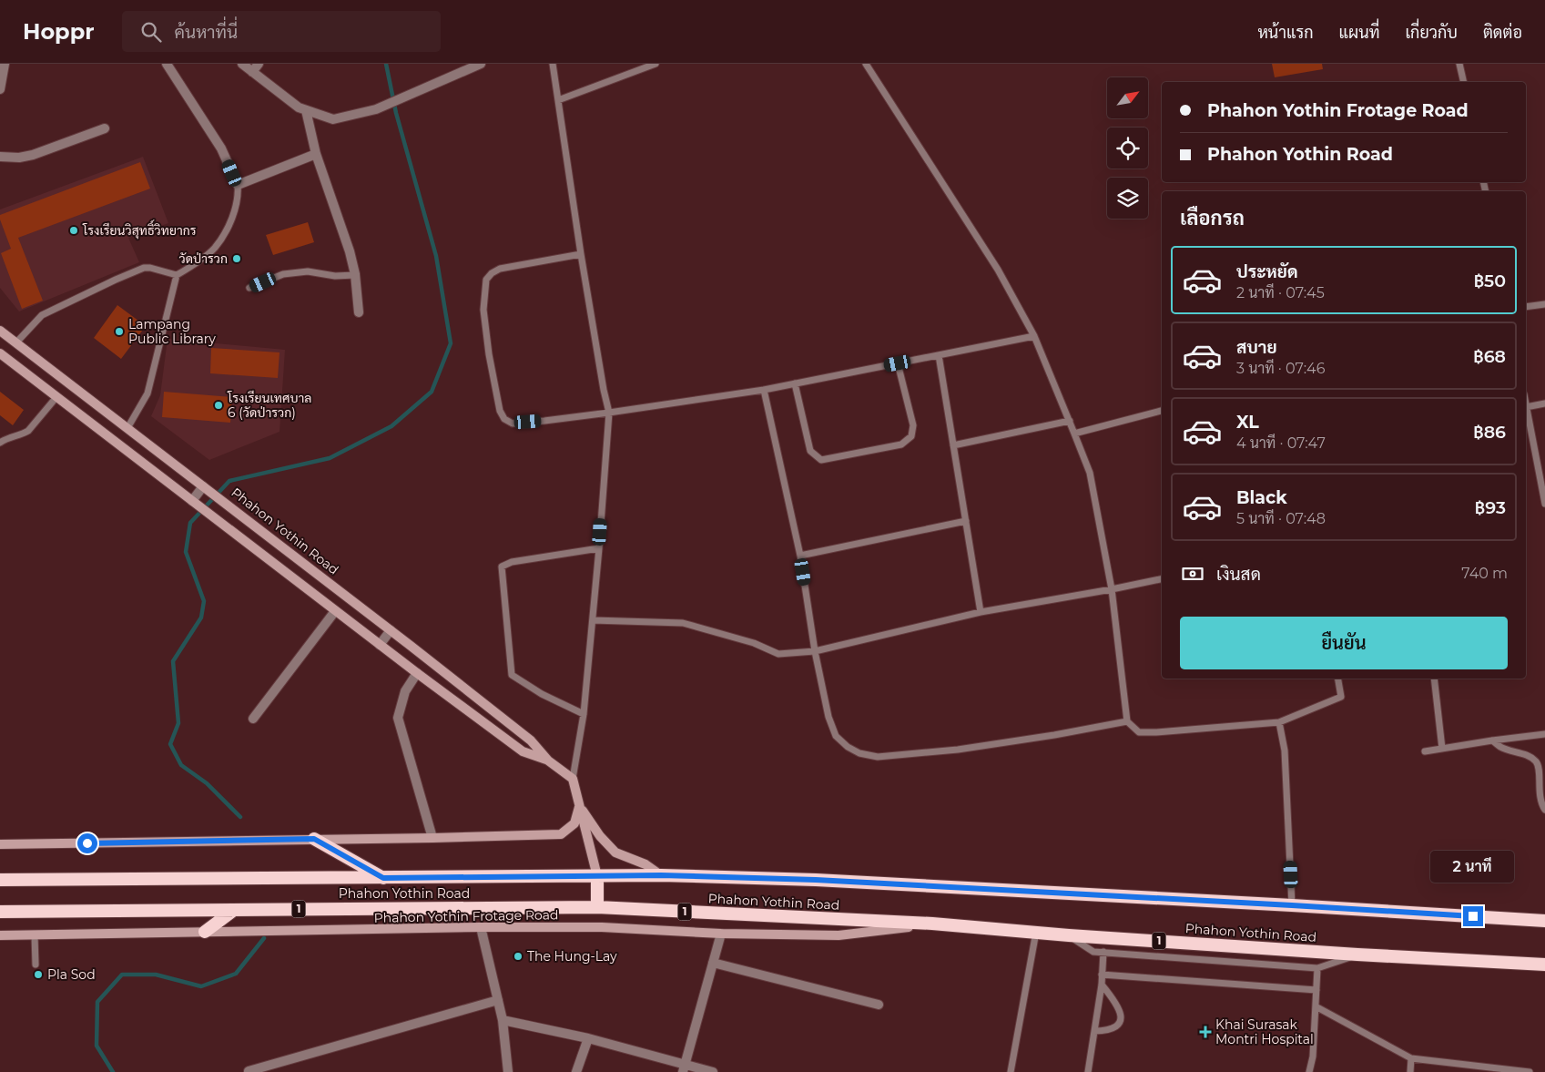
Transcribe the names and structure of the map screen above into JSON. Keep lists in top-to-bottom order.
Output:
{
  "streets": {
    "highway": ["Phahon Yothin Road", "1"],
    "main road": ["Phahon Yothin Frotage Road"]
  },
  "crossings": [
    ["Phahon Yothin Road", "Phahon Yothin Frotage Road"]
  ],
  "places": {
    "other": [
      "โรงเรียนวิสุทธิ์วิทยากร",
      "วัดป่ารวก",
      "Lampang Public Library",
      "โรงเรียนเทศบาล 6 (วัดป่ารวก)",
      "The Hung-Lay",
      "Pla Sod"
    ],
    "health": ["Khai Surasak Montri Hospital"]
  },
  "north": "top right",
  "page": {
    "header": "Hoppr",
    "search": "ค้นหาที่นี่",
    "nav": [
      "หน้าแรก",
      "แผนที่",
      "เกี่ยวกับ",
      "ติดต่อ"
    ],
    "banner": ["Phahon Yothin Frotage Road", "Phahon Yothin Road"],
    "heading": "เลือกรถ",
    "list": [
      {
        "name": "ประหยัด",
        "note": "2 นาที · 07:45",
        "value": "฿50"
      },
      {
        "name": "สบาย",
        "note": "3 นาที · 07:46",
        "value": "฿68"
      },
      {
        "name": "XL",
        "note": "4 นาที · 07:47",
        "value": "฿86"
      },
      {
        "name": "Black",
        "note": "5 นาที · 07:48",
        "value": "฿93"
      }
    ],
    "pay": ["เงินสด", "740 m"],
    "buttons": "ยืนยัน",
    "bubble": "2 นาที"
  }
}
